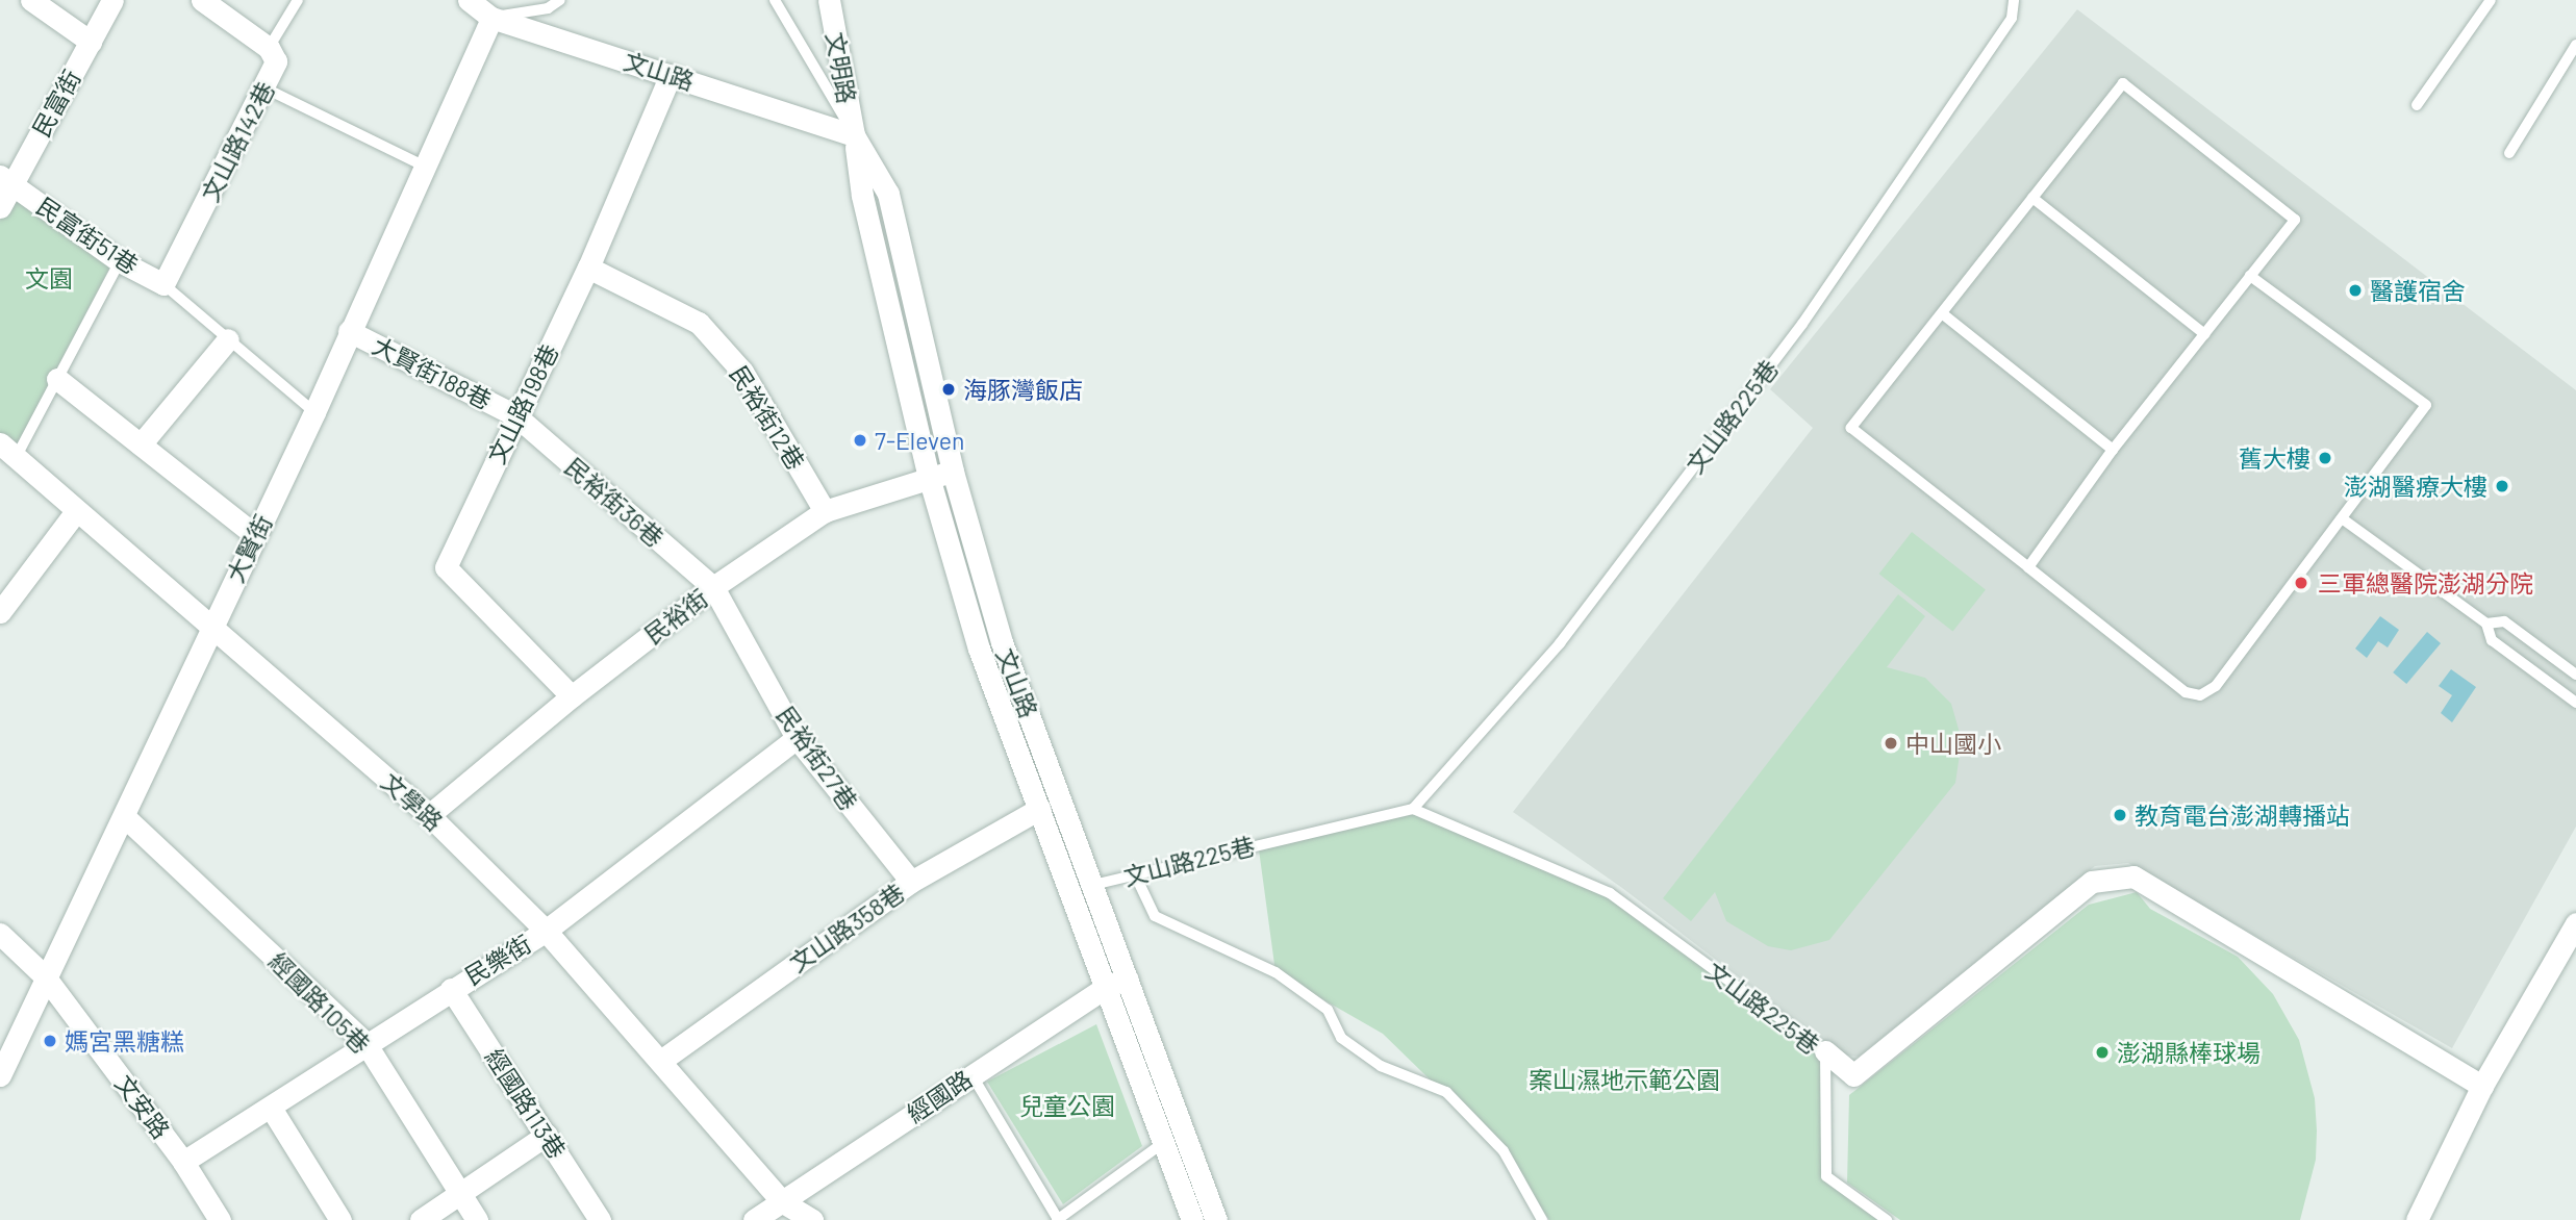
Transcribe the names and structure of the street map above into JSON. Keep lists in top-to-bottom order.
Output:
{
  "streets": {
    "street": [
      "文明路",
      "文山路",
      "民富街",
      "文山路142巷",
      "民富街51巷",
      "大賢街188巷",
      "文山路198巷",
      "民裕街12巷",
      "民裕街36巷",
      "大賢街",
      "民裕街",
      "民裕街27巷",
      "文學路",
      "文山路358巷",
      "民樂街",
      "經國路105巷",
      "經國路",
      "經國路113巷",
      "文安路"
    ],
    "lane": ["文山路225巷"]
  },
  "crossings": [
    ["文明路", "文山路"],
    ["文山路", "文山路198巷"],
    ["文山路", "文山路225巷"],
    ["文山路", "大賢街"],
    ["文山路", "民裕街"],
    ["文山路", "文山路358巷"],
    ["文山路", "經國路"],
    ["民富街", "民富街51巷"],
    ["文山路142巷", "民富街51巷"],
    ["大賢街188巷", "文山路198巷"],
    ["大賢街188巷", "民裕街36巷"],
    ["大賢街188巷", "大賢街"],
    ["文山路198巷", "民裕街12巷"],
    ["文山路198巷", "民裕街36巷"],
    ["文山路198巷", "民裕街"],
    ["民裕街12巷", "民裕街"],
    ["民裕街36巷", "民裕街"],
    ["民裕街36巷", "民裕街27巷"],
    ["大賢街", "文學路"],
    ["大賢街", "經國路105巷"],
    ["大賢街", "文安路"],
    ["民裕街", "民裕街27巷"],
    ["民裕街", "文學路"],
    ["民裕街27巷", "文山路358巷"],
    ["民裕街27巷", "民樂街"],
    ["文學路", "文山路358巷"],
    ["文學路", "民樂街"],
    ["文學路", "經國路"],
    ["民樂街", "經國路105巷"],
    ["民樂街", "經國路113巷"],
    ["民樂街", "文安路"]
  ],
  "parks": ["文園", "案山濕地示範公園", "兒童公園"],
  "places": [
    "醫護宿舍",
    "海豚灣飯店",
    "7-Eleven",
    "舊大樓",
    "澎湖醫療大樓",
    "三軍總醫院澎湖分院",
    "中山國小",
    "教育電台澎湖轉播站",
    "媽宮黑糖糕",
    "澎湖縣棒球場"
  ]
}
